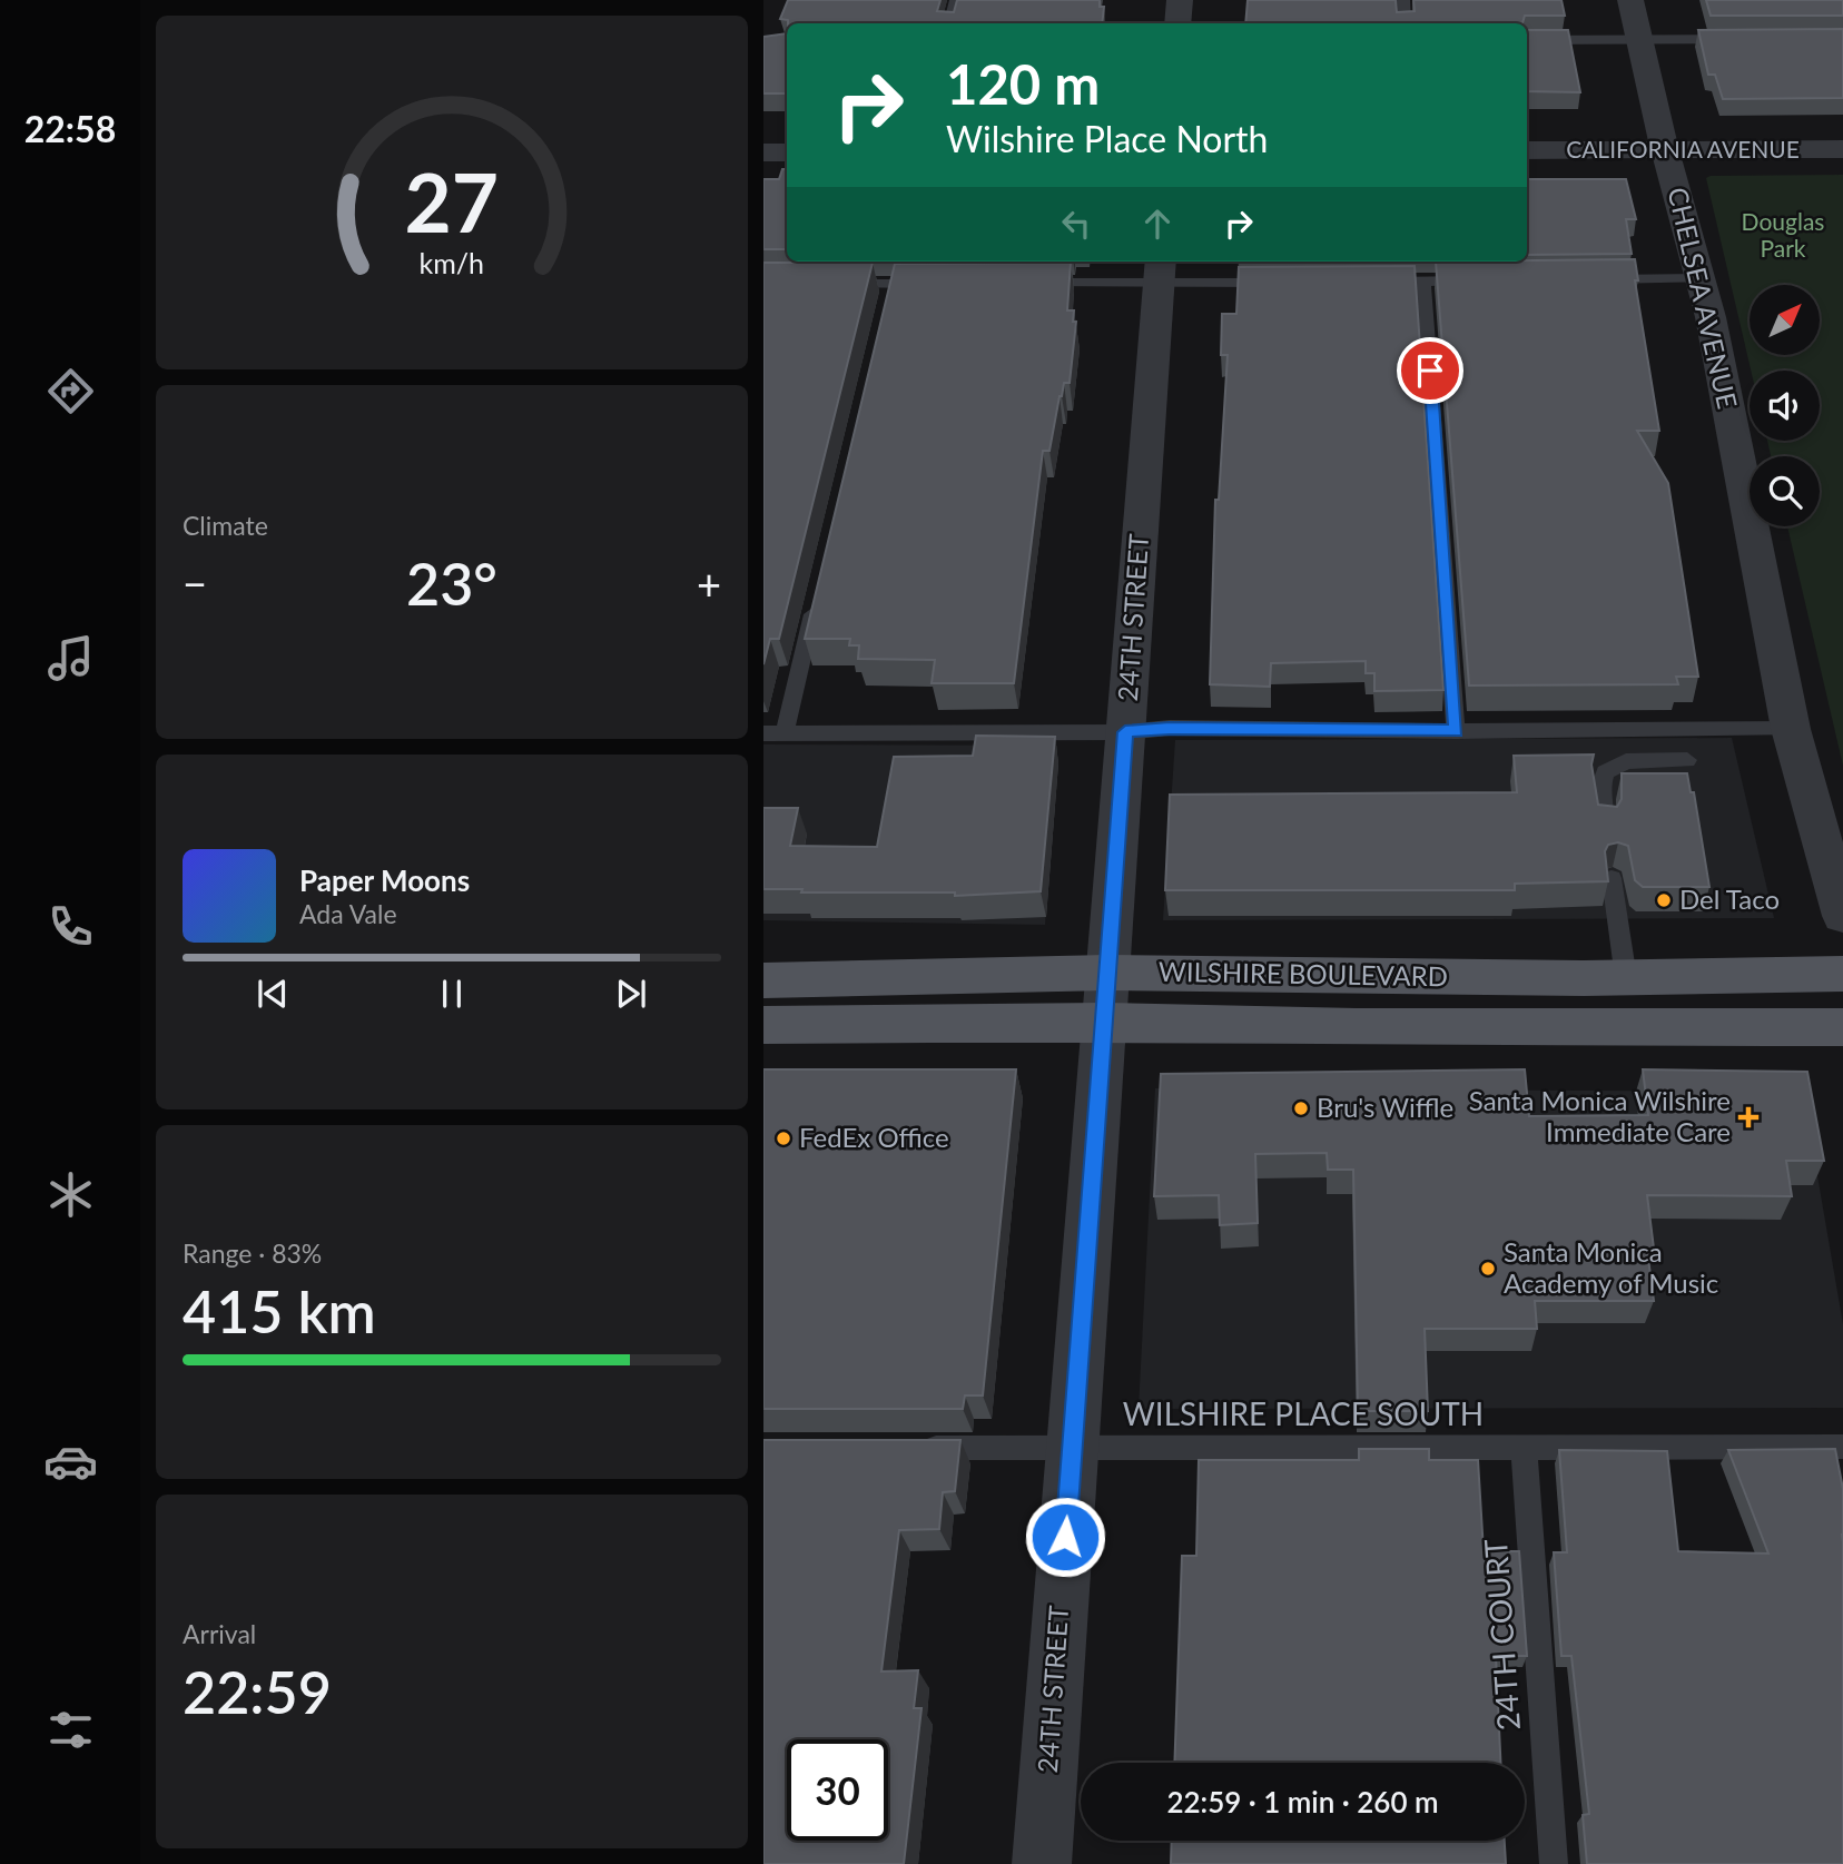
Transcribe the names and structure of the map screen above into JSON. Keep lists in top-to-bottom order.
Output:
{
  "streets": {
    "main road": ["WILSHIRE BOULEVARD"],
    "street": ["CALIFORNIA AVENUE", "CHELSEA AVENUE", "24TH STREET"],
    "lane": ["WILSHIRE PLACE SOUTH", "24TH COURT"]
  },
  "crossings": [
    ["CALIFORNIA AVENUE", "CHELSEA AVENUE"],
    ["24TH STREET", "WILSHIRE BOULEVARD"],
    ["24TH STREET", "WILSHIRE PLACE SOUTH"],
    ["WILSHIRE PLACE SOUTH", "24TH COURT"]
  ],
  "parks": ["Douglas Park"],
  "places": {
    "other": [
      "Del Taco",
      "Bru's Wiffle",
      "FedEx Office",
      "Santa Monica Academy of Music"
    ],
    "health": ["Santa Monica Wilshire Immediate Care"]
  },
  "north": "top right",
  "page": {
    "tabs": "22:58",
    "turn": ["120 m", "Wilshire Place North"],
    "tile": [
      "Climate",
      ["Range · 83%", "415 km"],
      ["Arrival", "22:59"]
    ],
    "heat": ["−", "23°", "+"],
    "song": ["Paper Moons", "Ada Vale"],
    "limit": "30",
    "trip": "22:59 · 1 min · 260 m",
    "gauge": ["27", "km/h"]
  }
}
